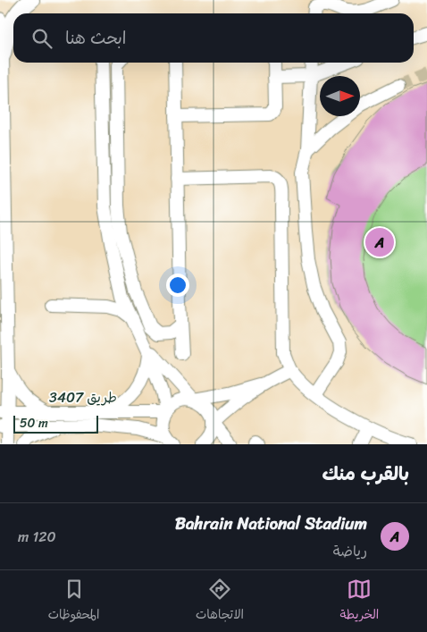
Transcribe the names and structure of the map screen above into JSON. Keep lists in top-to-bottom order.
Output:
{
  "streets": {
    "street": ["طريق 3407"]
  },
  "scale_bar": "50 m",
  "north": "right",
  "page": {
    "search": "ابحث هنا",
    "pins": "A",
    "scale": "50 m",
    "heading": "بالقرب منك",
    "list": [
      {
        "mark": "A",
        "name": "Bahrain National Stadium",
        "note": "رياضة",
        "value": "120 m"
      }
    ],
    "nav": ["الخريطة", "الاتجاهات", "المحفوظات"]
  }
}
